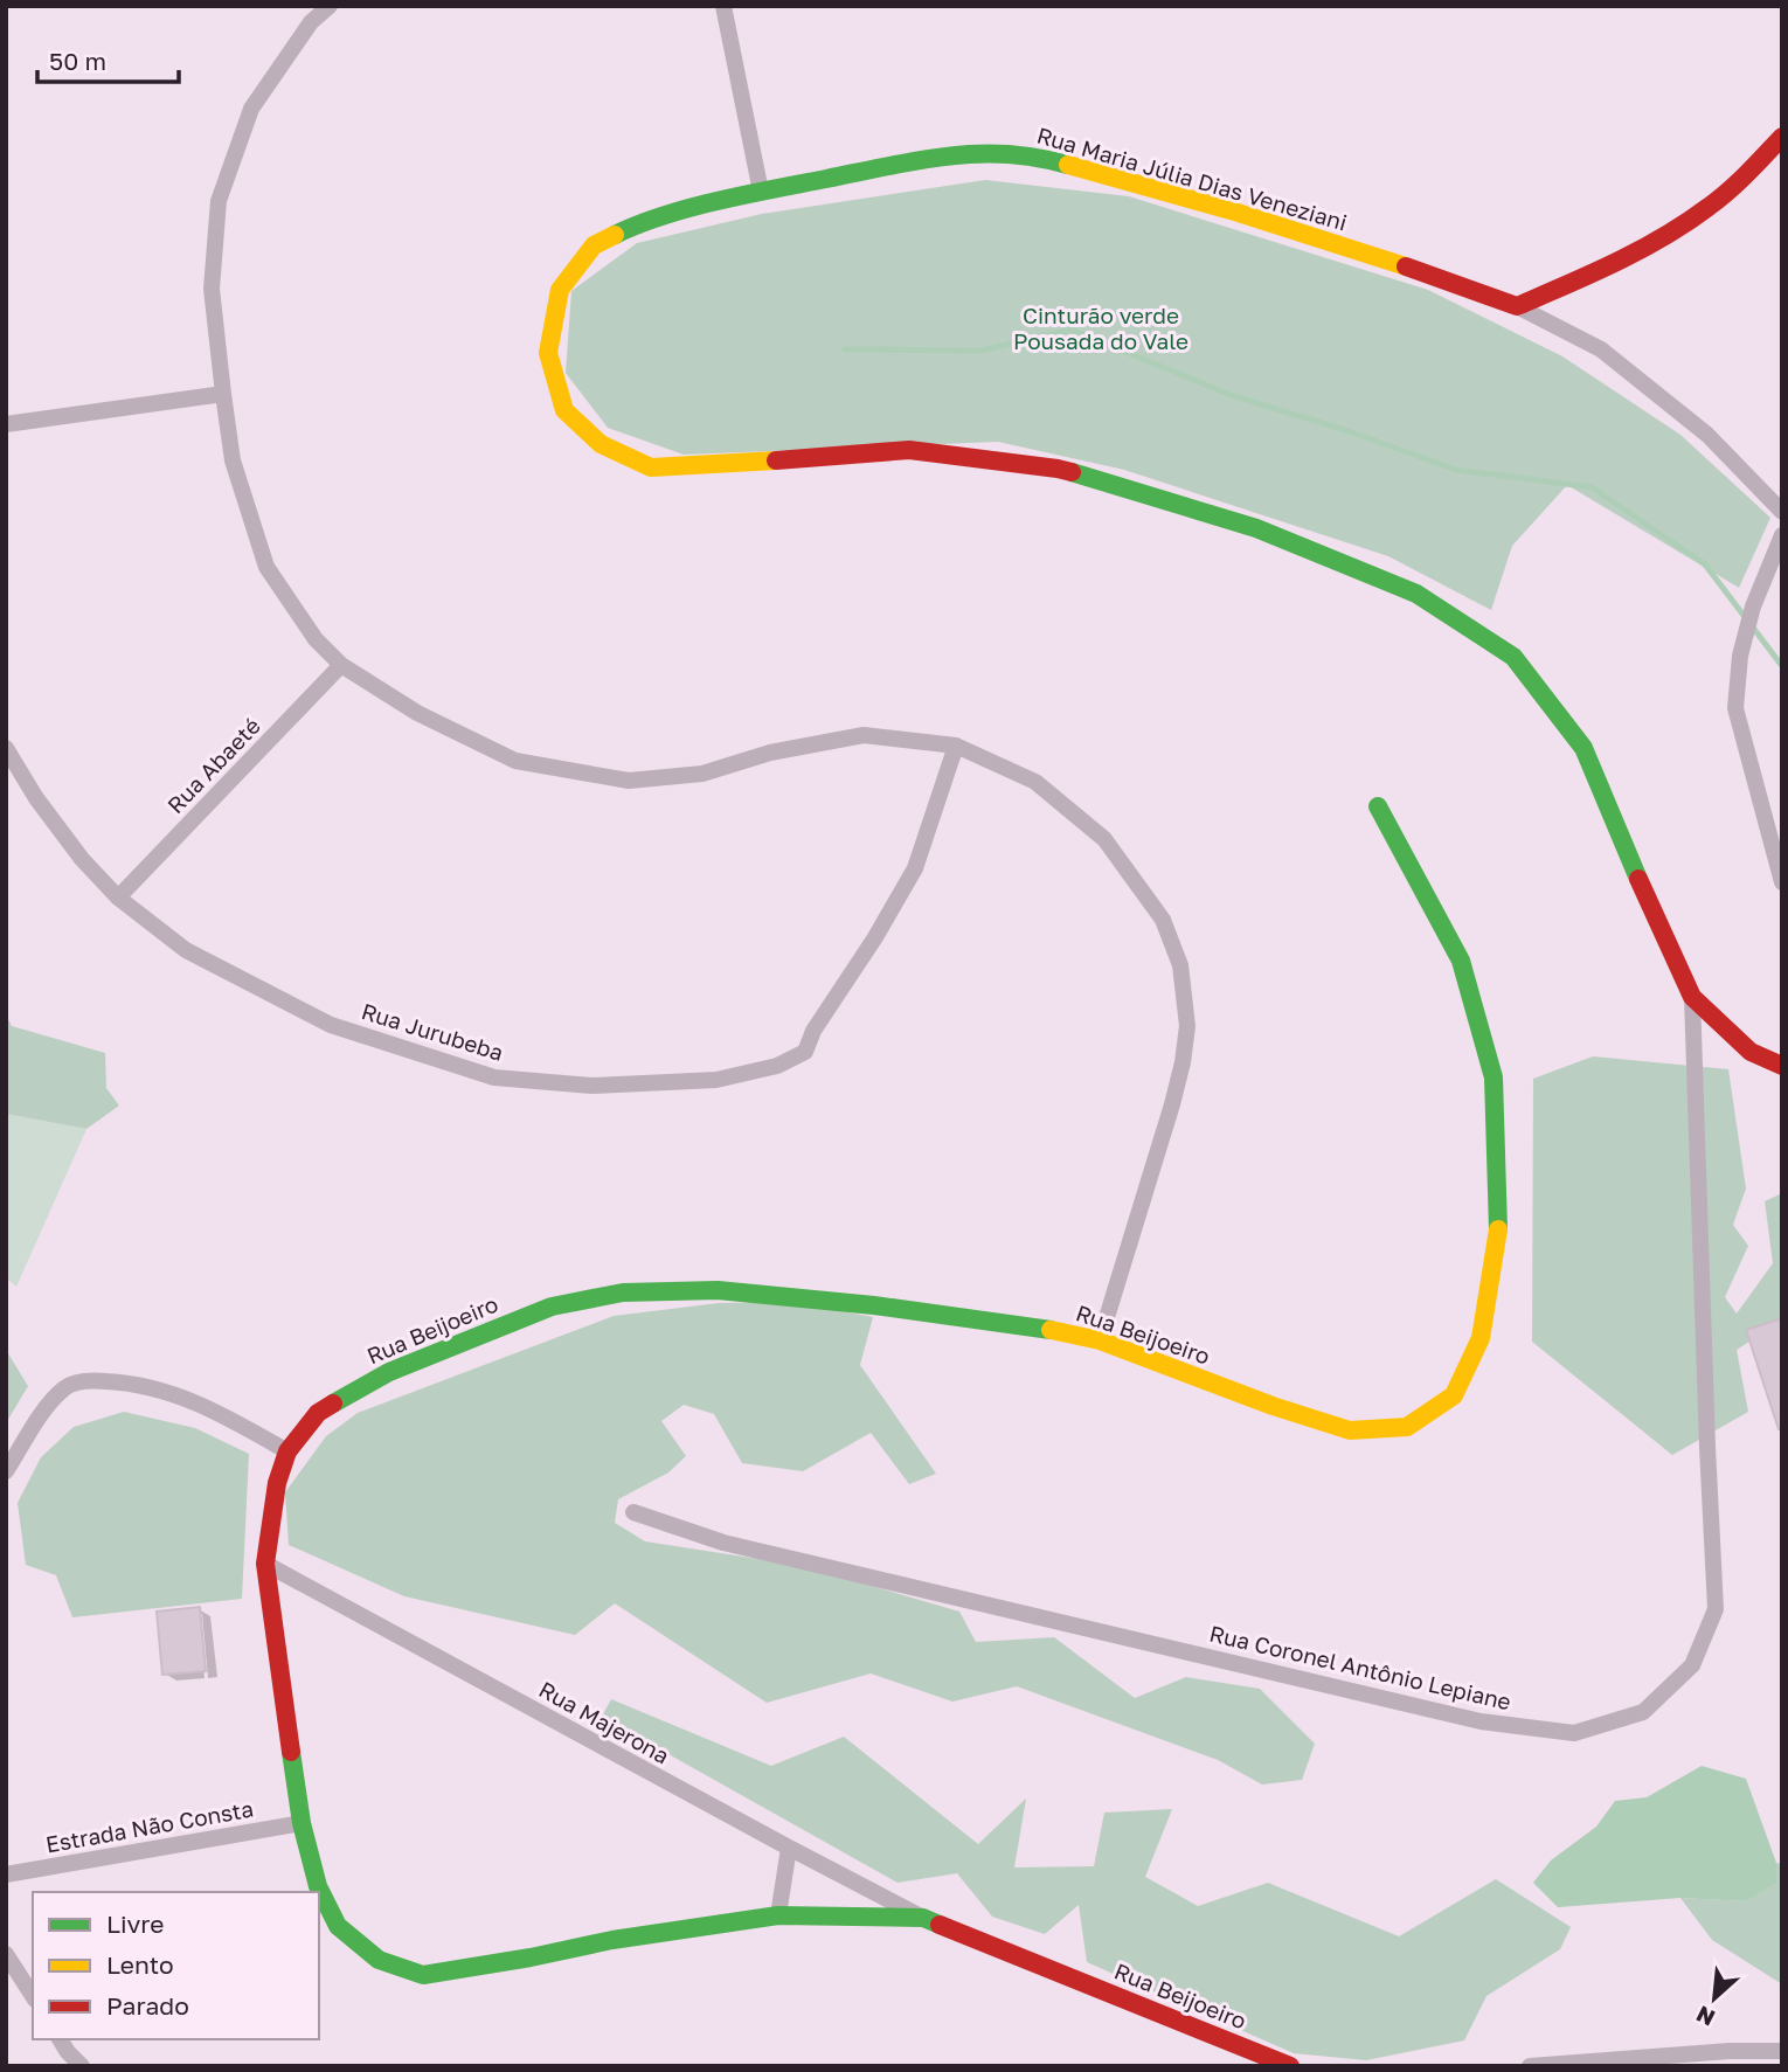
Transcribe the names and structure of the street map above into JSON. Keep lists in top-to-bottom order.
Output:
{
  "streets": {
    "street": [
      "Rua Maria Júlia Dias Veneziani",
      "Rua Abaeté",
      "Rua Jurubeba",
      "Rua Beijoeiro",
      "Rua Coronel Antônio Lepiane",
      "Rua Majerona",
      "Estrada Não Consta"
    ]
  },
  "crossings": [
    ["Rua Maria Júlia Dias Veneziani", "Rua Coronel Antônio Lepiane"],
    ["Rua Abaeté", "Rua Jurubeba"],
    ["Rua Beijoeiro", "Rua Majerona"],
    ["Rua Beijoeiro", "Estrada Não Consta"]
  ],
  "parks": ["Cinturão verde Pousada do Vale"],
  "legend": ["Livre", "Lento", "Parado"],
  "scale_bar": "50 m",
  "north": "bottom left"
}
